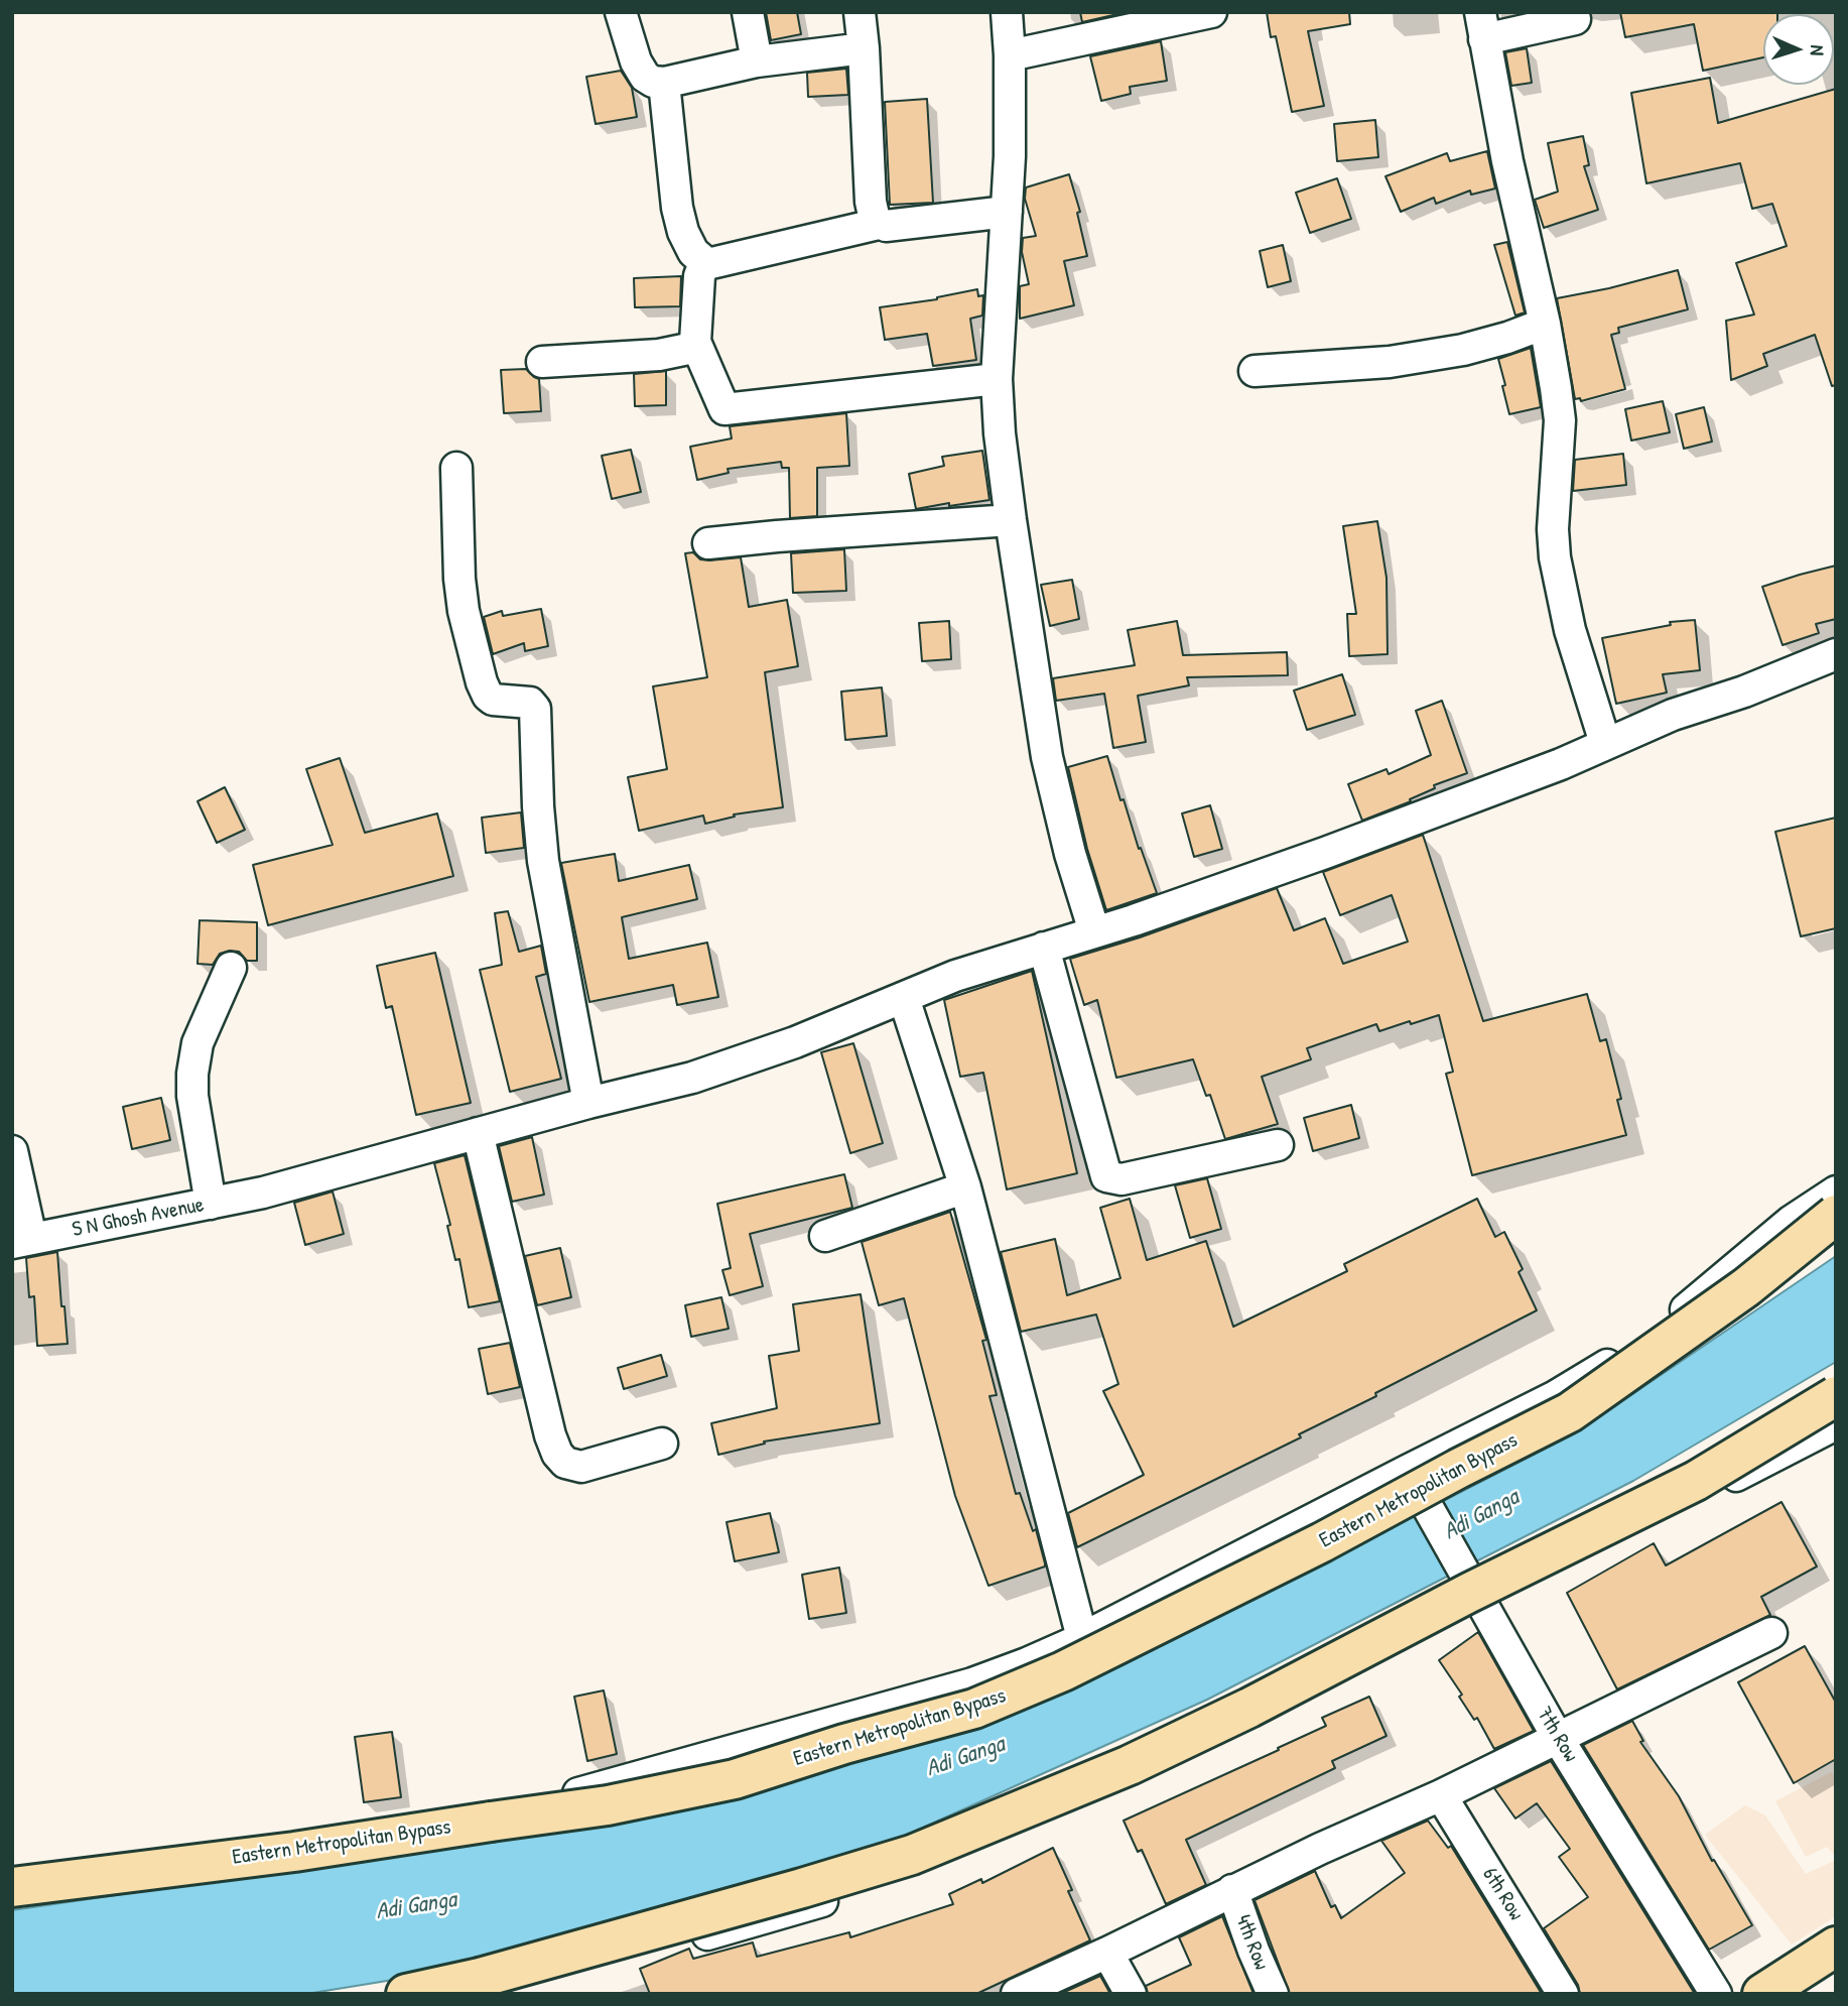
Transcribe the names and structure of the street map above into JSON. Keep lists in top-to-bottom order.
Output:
{
  "streets": {
    "main road": ["Eastern Metropolitan Bypass"],
    "street": [
      "S N Ghosh Avenue",
      "7th Row",
      "6th Row",
      "4th Row"
    ]
  },
  "water": ["Adi Ganga"],
  "north": "right"
}
